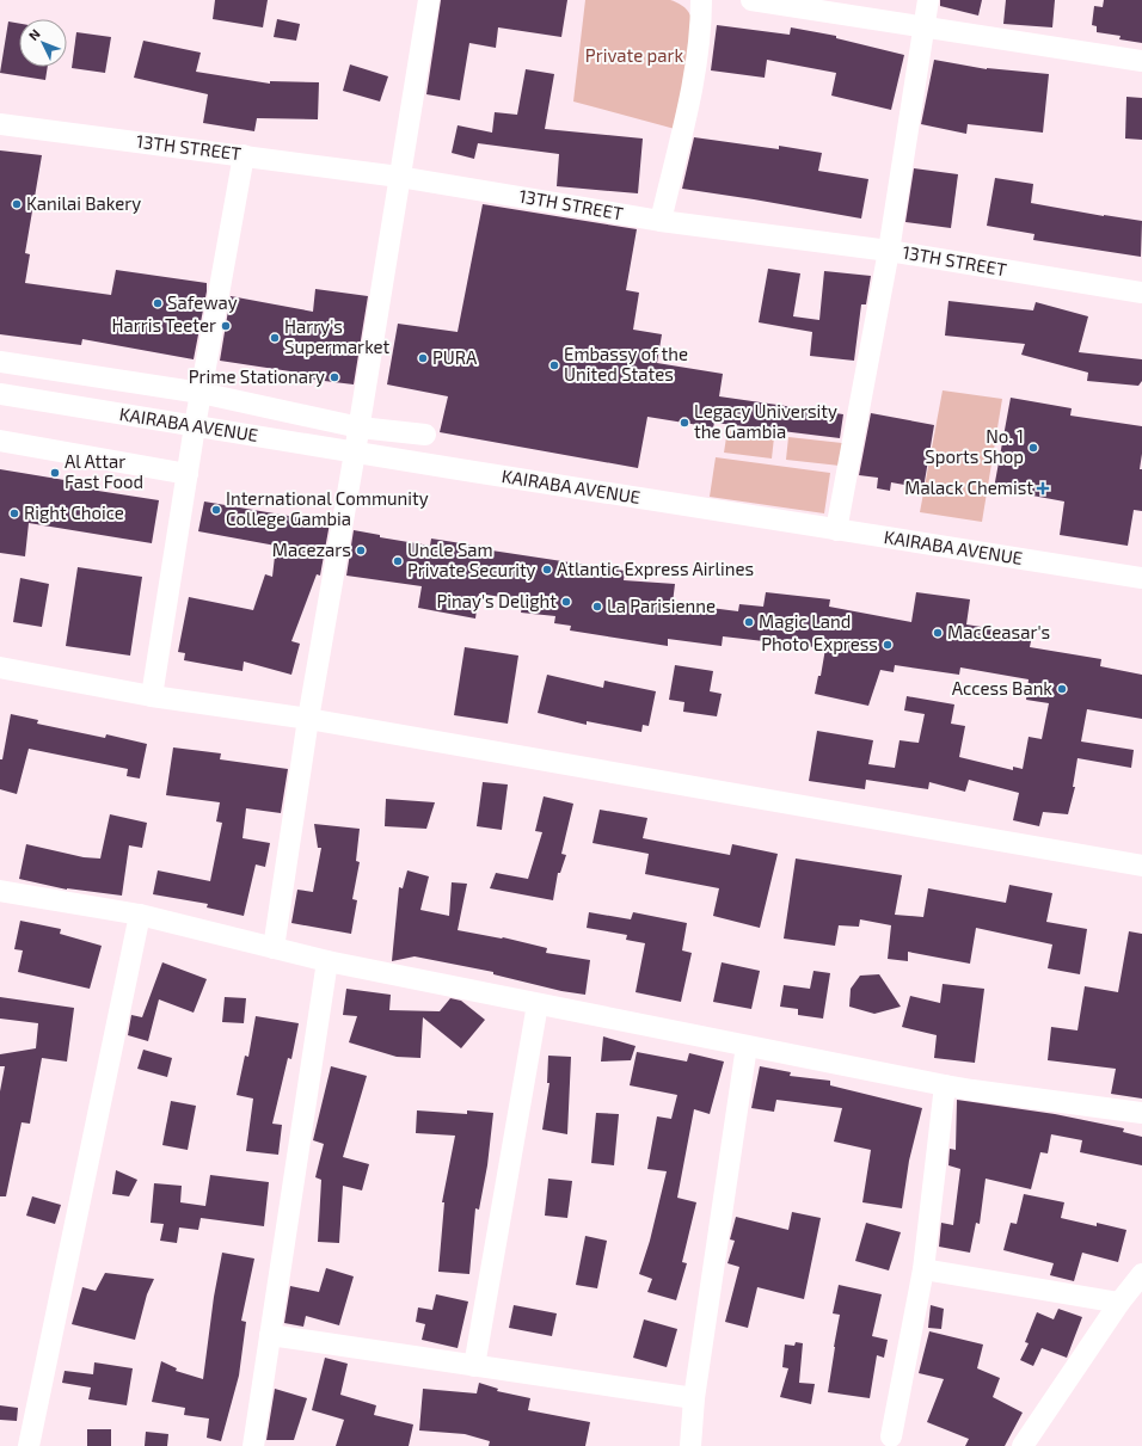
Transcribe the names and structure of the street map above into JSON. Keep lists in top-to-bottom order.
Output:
{
  "streets": {
    "street": ["13TH STREET", "KAIRABA AVENUE"]
  },
  "parks": ["Private park"],
  "places": {
    "other": [
      "Kanilai Bakery",
      "Safeway",
      "Harris Teeter",
      "Harry's Supermarket",
      "PURA",
      "Embassy of the United States",
      "Prime Stationary",
      "Legacy University the Gambia",
      "No. 1 Sports Shop",
      "Al Attar Fast Food",
      "International Community College Gambia",
      "Right Choice",
      "Macezars",
      "Uncle Sam Private Security",
      "Atlantic Express Airlines",
      "Pinay's Delight",
      "La Parisienne",
      "Magic Land",
      "MacCeasar's",
      "Photo Express",
      "Access Bank"
    ],
    "health": ["Malack Chemist"]
  },
  "north": "top left"
}
